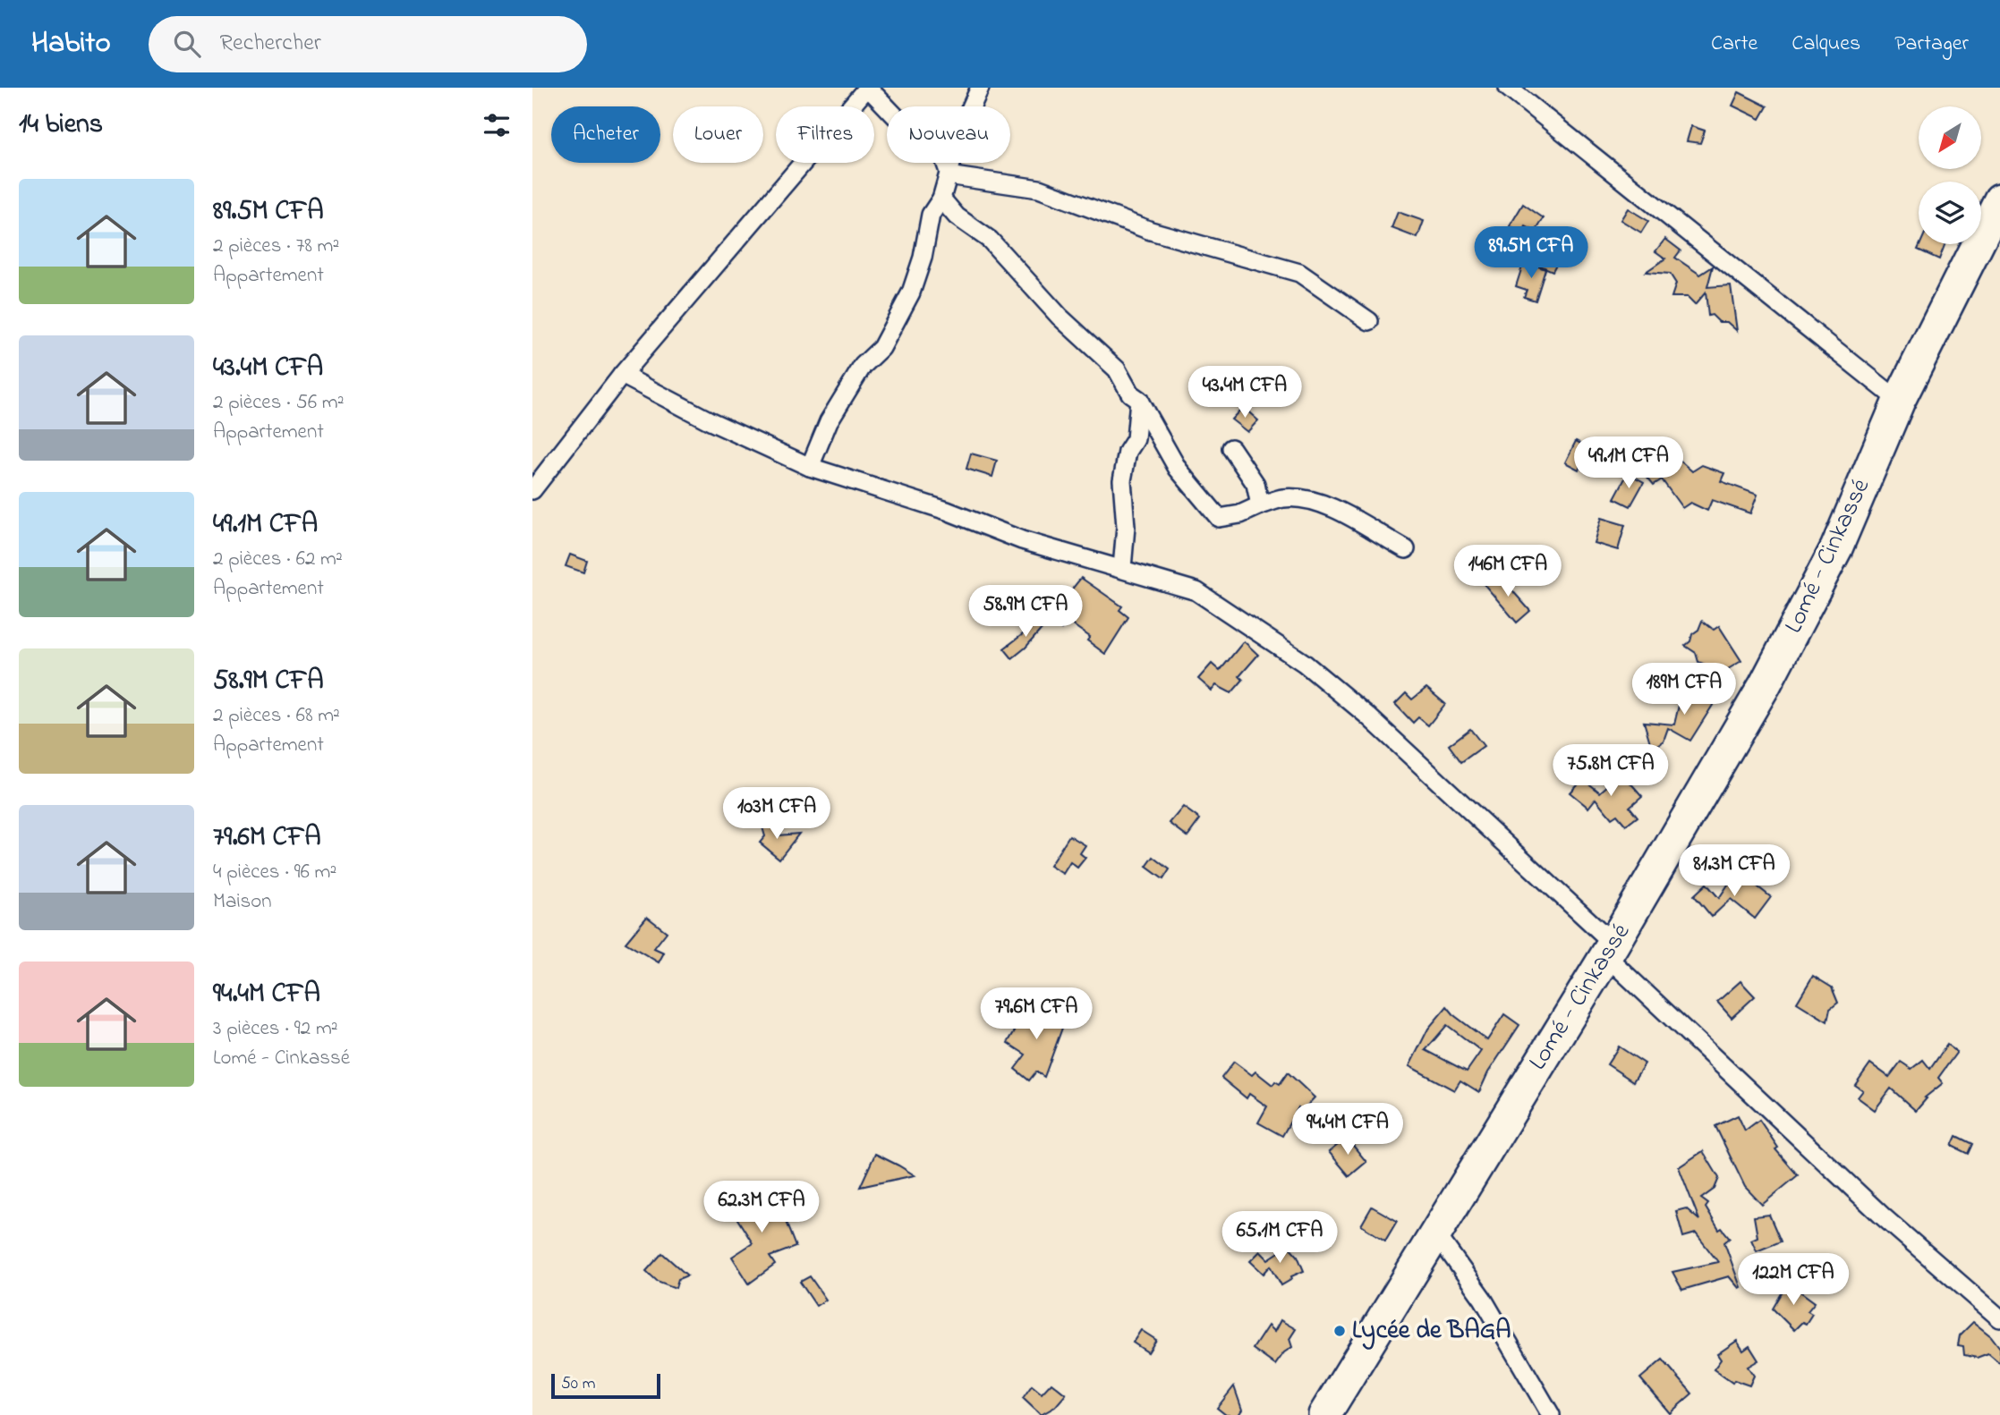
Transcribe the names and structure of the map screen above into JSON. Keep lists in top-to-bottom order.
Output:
{
  "streets": {
    "highway": ["Lomé - Cinkassé"]
  },
  "places": ["Lycée de BAGA"],
  "scale_bar": "50 m",
  "north": "bottom left",
  "page": {
    "header": "Habito",
    "search": "Rechercher",
    "nav": ["Carte", "Calques", "Partager"],
    "heading": "14 biens",
    "chip": [
      "Acheter",
      "Louer",
      "Filtres",
      "Nouveau"
    ],
    "list": [
      {
        "name": "89.5M CFA",
        "note": "2 pièces · 78 m² · Appartement"
      },
      {
        "name": "43.4M CFA",
        "note": "2 pièces · 56 m² · Appartement"
      },
      {
        "name": "49.1M CFA",
        "note": "2 pièces · 62 m² · Appartement"
      },
      {
        "name": "58.9M CFA",
        "note": "2 pièces · 68 m² · Appartement"
      },
      {
        "name": "79.6M CFA",
        "note": "4 pièces · 96 m² · Maison"
      },
      {
        "name": "94.4M CFA",
        "note": "3 pièces · 92 m² · Lomé - Cinkassé"
      }
    ],
    "price": [
      "89.5M CFA",
      "43.4M CFA",
      "49.1M CFA",
      "146M CFA",
      "58.9M CFA",
      "189M CFA",
      "75.8M CFA",
      "103M CFA",
      "81.3M CFA",
      "79.6M CFA",
      "94.4M CFA",
      "62.3M CFA",
      "65.1M CFA",
      "122M CFA"
    ],
    "scale": "50 m"
  }
}
